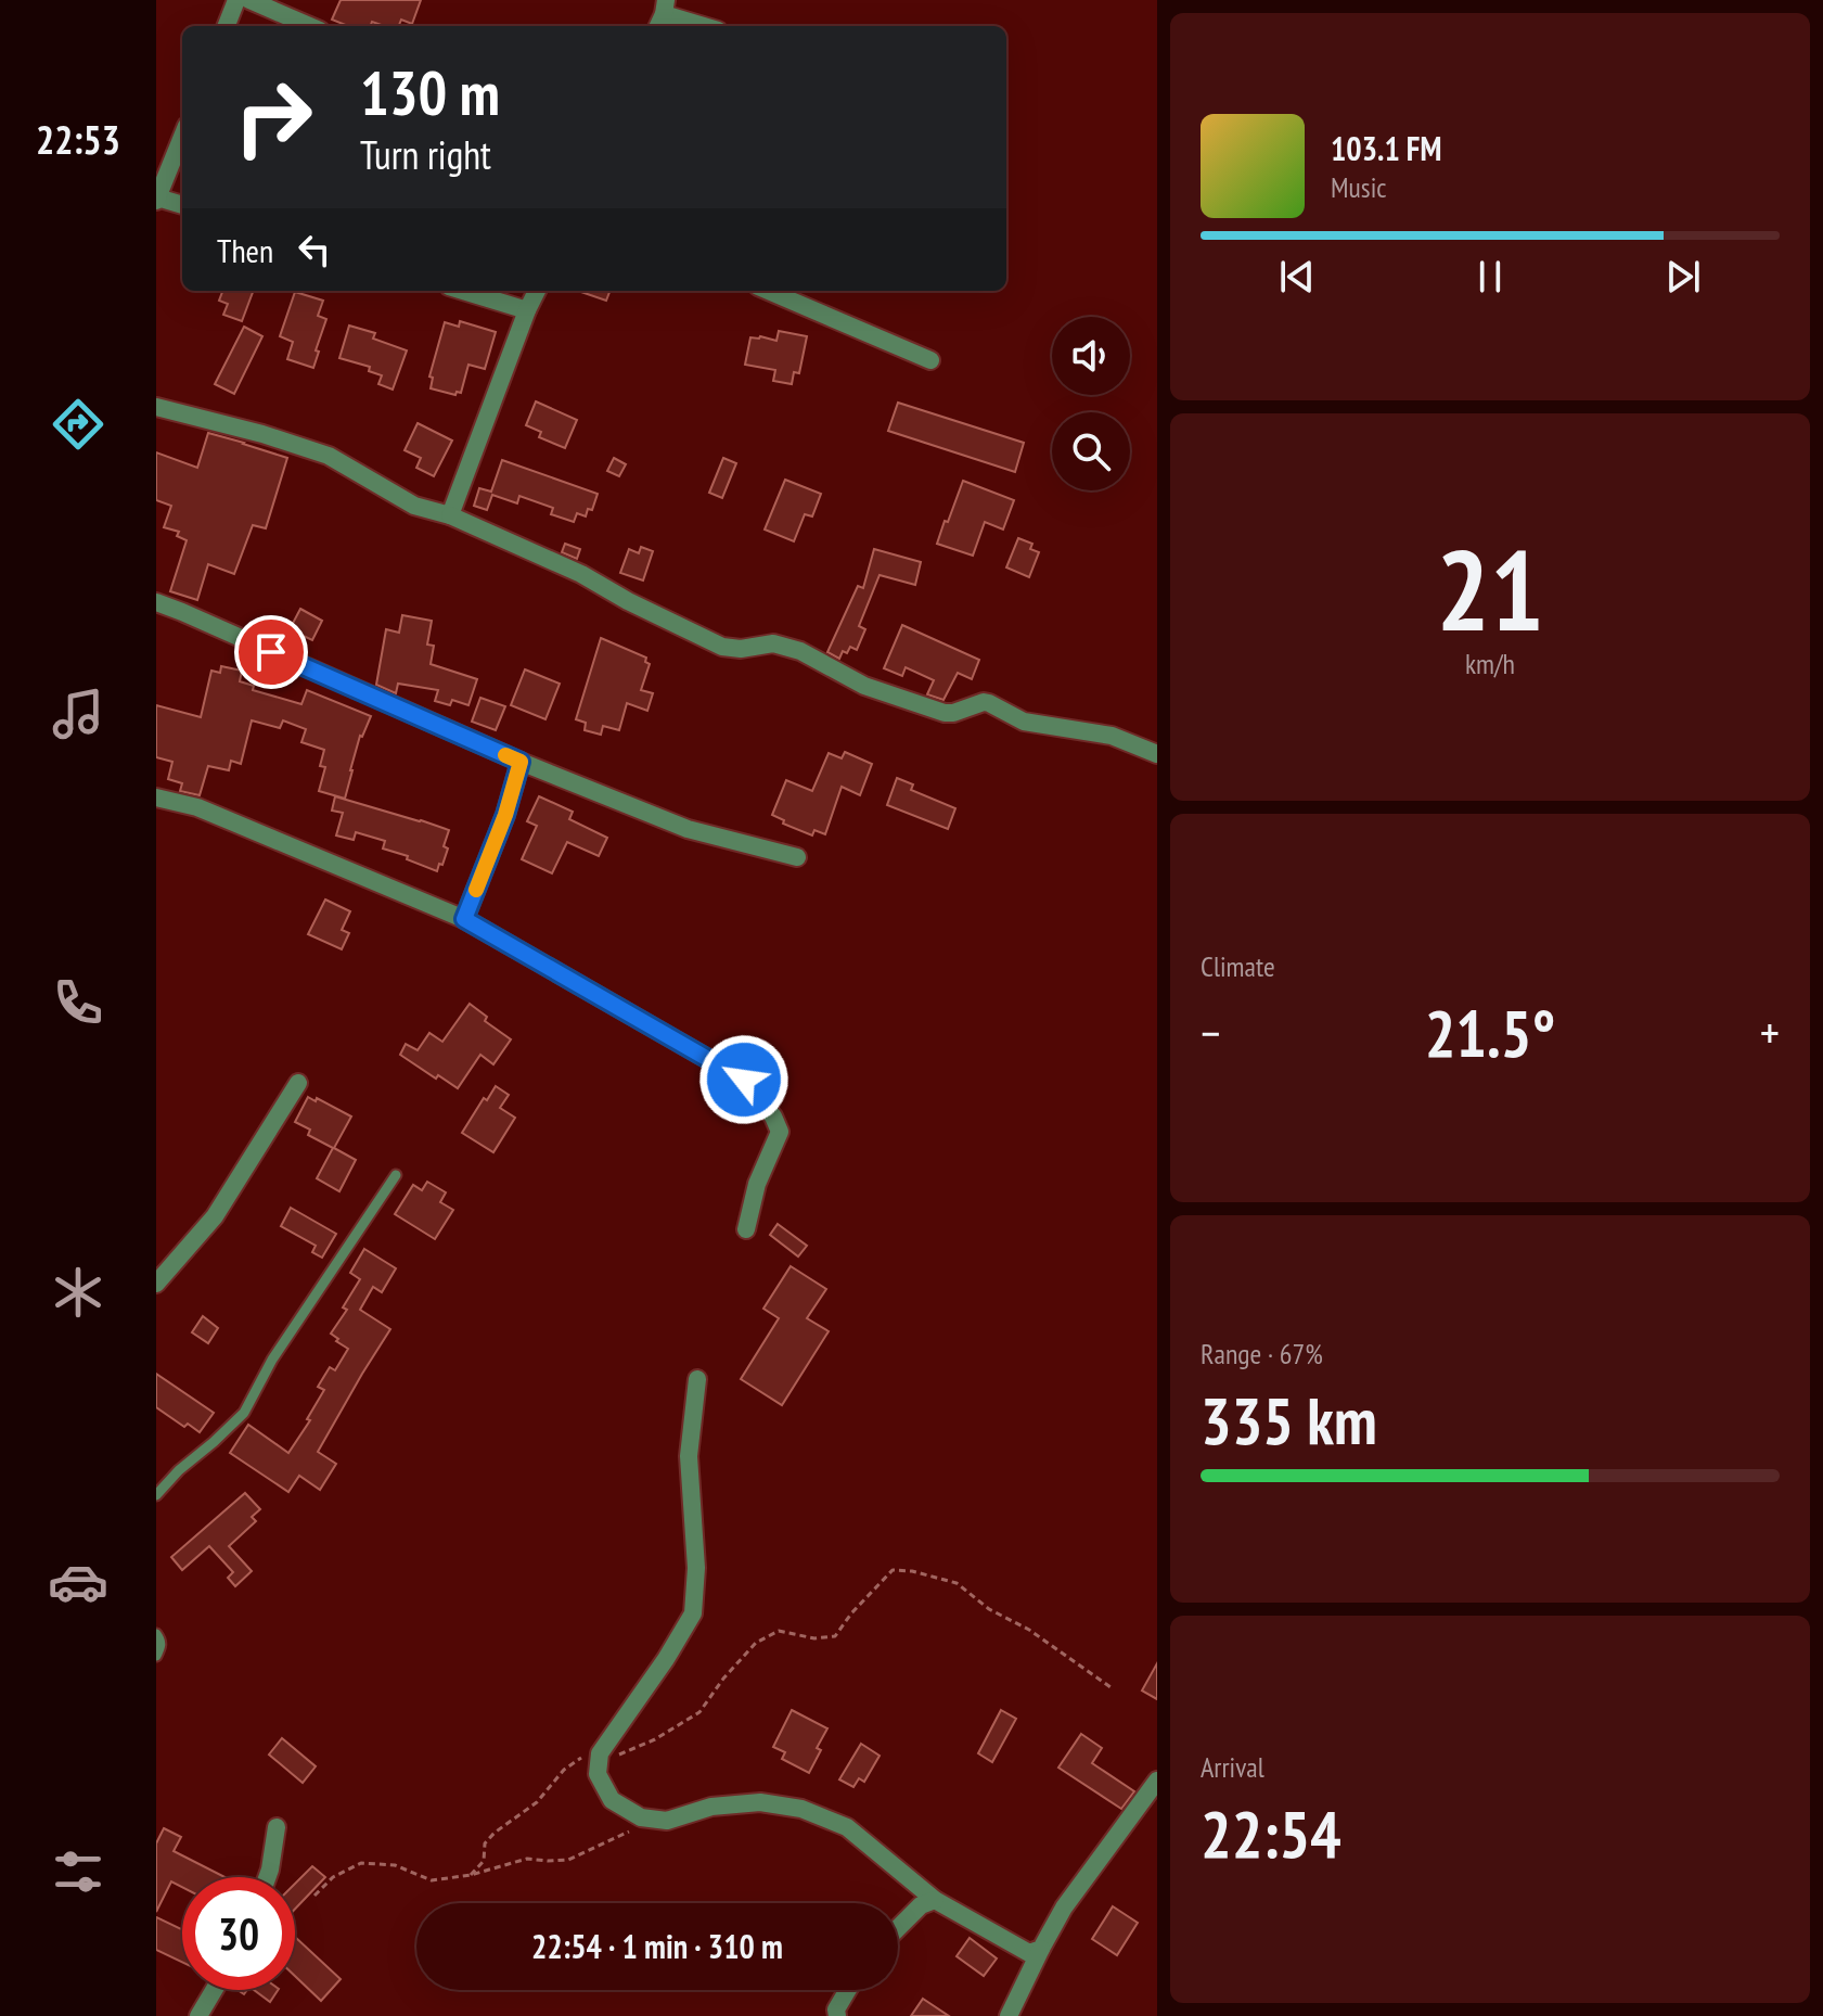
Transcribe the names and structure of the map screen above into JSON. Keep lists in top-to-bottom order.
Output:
{
  "page": {
    "tabs": "22:53",
    "turn": ["130 m", "Turn right"],
    "song": ["103.1 FM", "Music"],
    "then": "Then",
    "tile": [
      ["21", "km/h"],
      "Climate",
      ["Range · 67%", "335 km"],
      ["Arrival", "22:54"]
    ],
    "heat": ["−", "21.5°", "+"],
    "limit": "30",
    "trip": "22:54 · 1 min · 310 m"
  }
}
